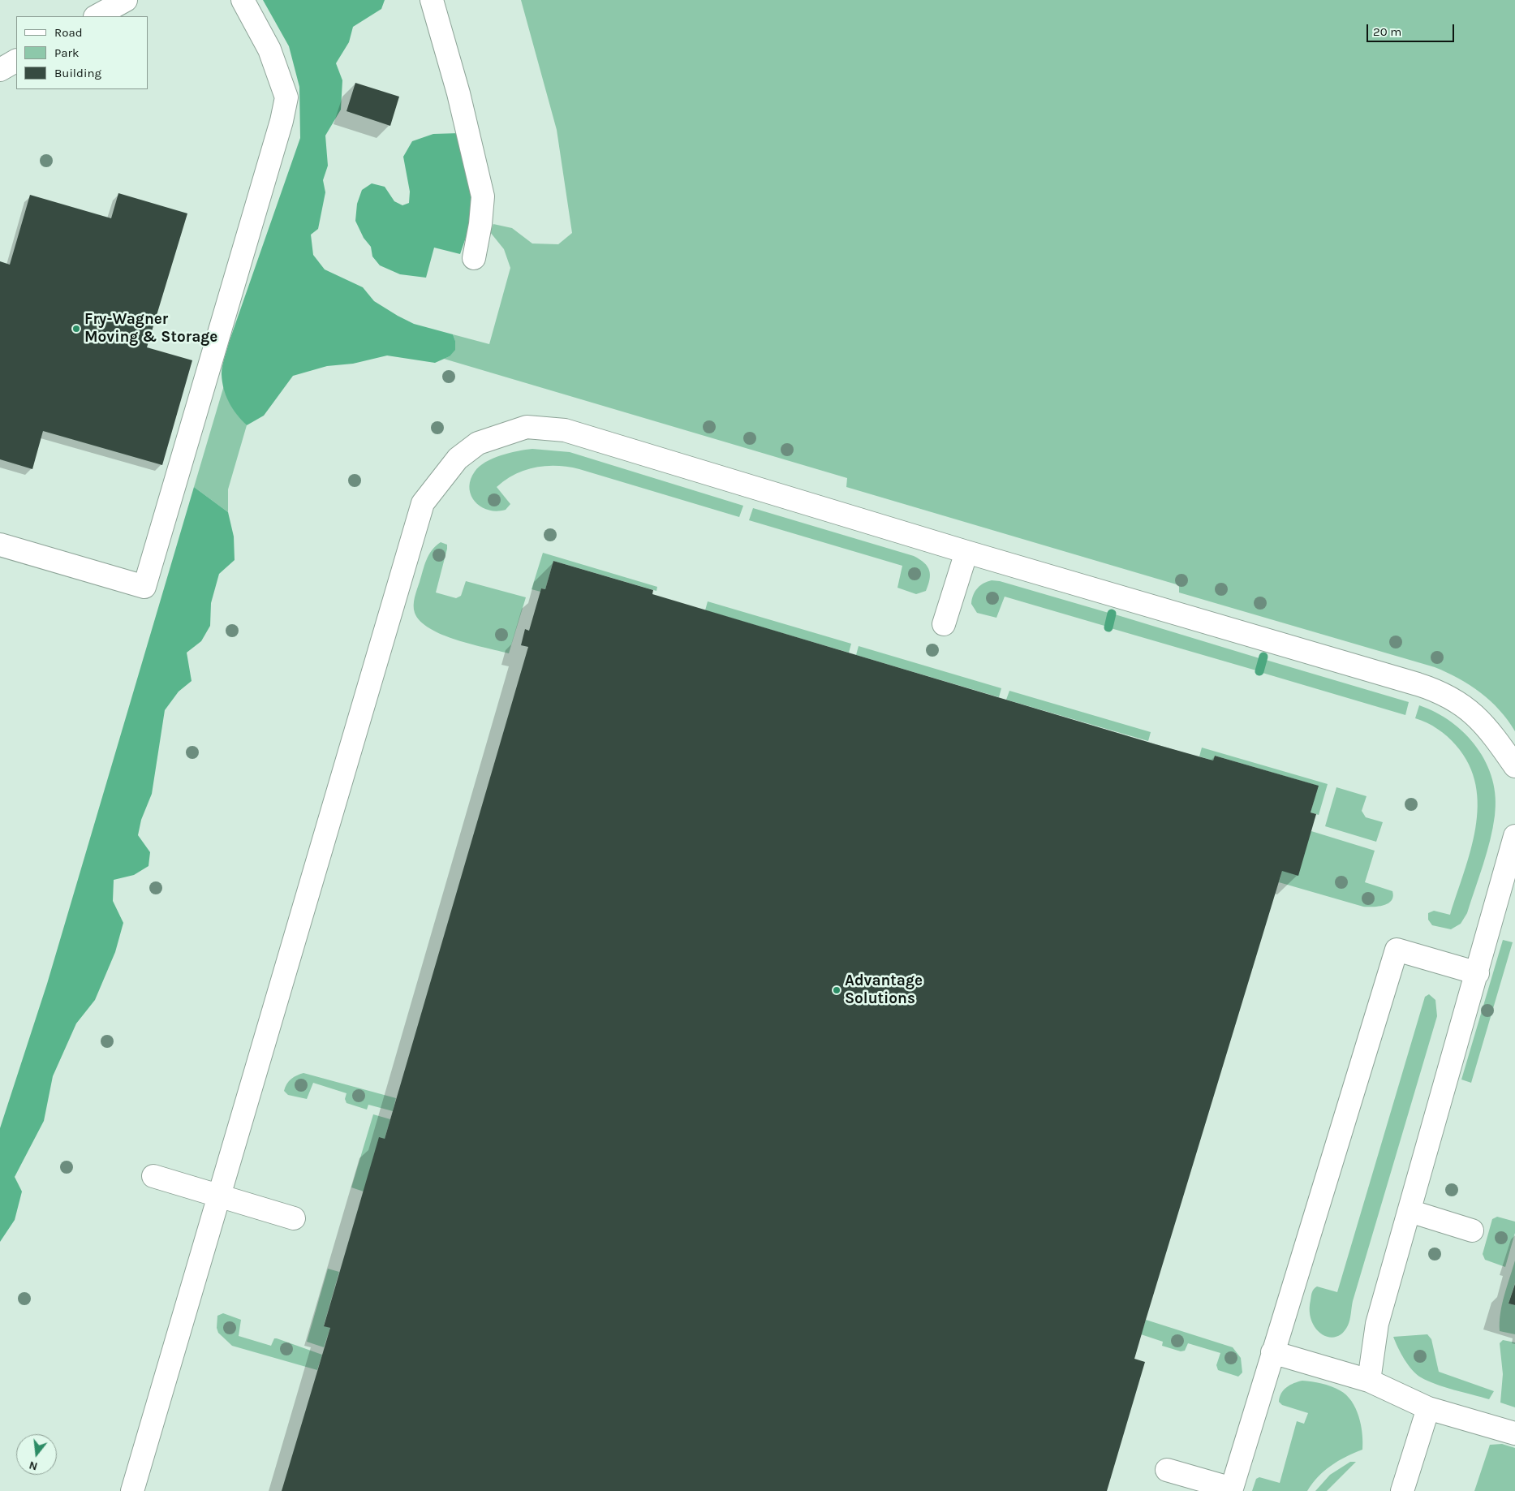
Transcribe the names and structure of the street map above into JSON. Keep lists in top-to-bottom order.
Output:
{
  "places": ["Fry-Wagner Moving & Storage", "Advantage Solutions"],
  "legend": ["Road", "Park", "Building"],
  "scale_bar": "20 m",
  "north": "bottom"
}
